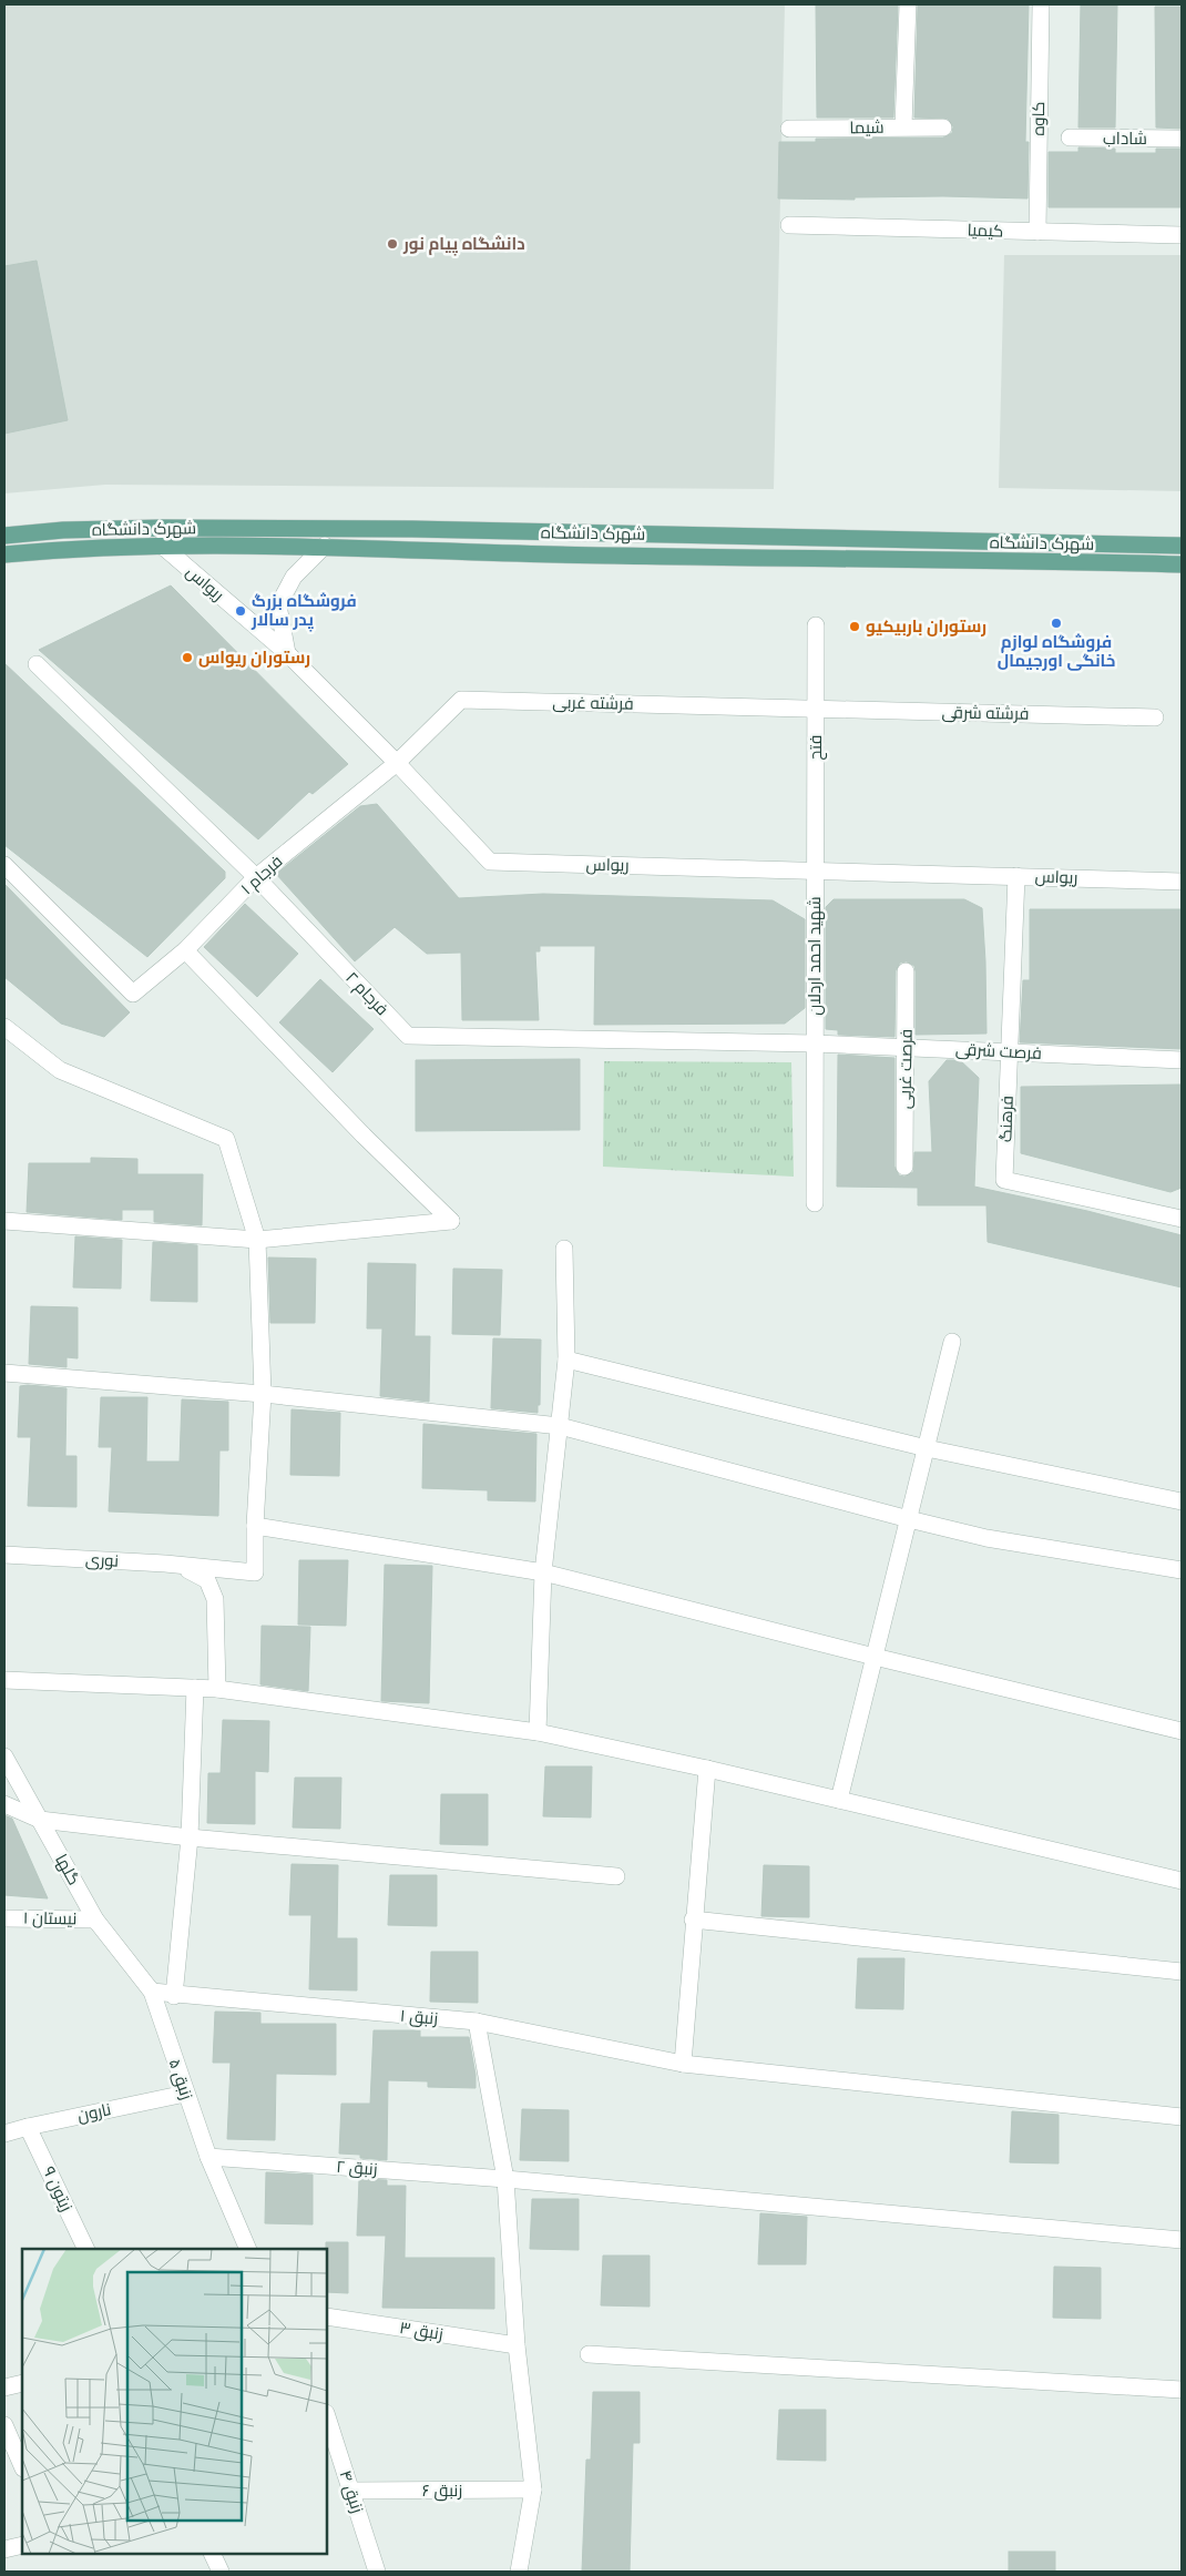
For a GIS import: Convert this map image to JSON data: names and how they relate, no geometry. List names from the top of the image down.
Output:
{
  "streets": {
    "main road": ["شهرک دانشگاه"],
    "street": [
      "کاوه",
      "شیما",
      "شاداب",
      "کیمیا",
      "ریواس",
      "فرشته غربی",
      "فرشته شرقی",
      "فتح",
      "فرجام ۱",
      "شهید احمد اردلان",
      "فرجام ۲",
      "فرصت شرقی",
      "فرصت غربی",
      "فرهنگ",
      "نوری",
      "گلها",
      "نیستان ۱",
      "زنبق ۱",
      "زنبق ۵",
      "نارون",
      "زنبق ۲",
      "زیتون ۹",
      "زنبق ۳",
      "زنبق ۶",
      "زنبق ۴"
    ]
  },
  "crossings": [
    ["کاوه", "کیمیا"],
    ["ریواس", "فرشته غربی"],
    ["ریواس", "فتح"],
    ["ریواس", "فرجام ۱"],
    ["ریواس", "شهید احمد اردلان"],
    ["ریواس", "فرهنگ"],
    ["فرشته غربی", "فرشته شرقی"],
    ["فرشته غربی", "فتح"],
    ["فرشته غربی", "فرجام ۱"],
    ["فرشته شرقی", "فتح"],
    ["فتح", "شهید احمد اردلان"],
    ["فرجام ۱", "فرجام ۲"],
    ["شهید احمد اردلان", "فرجام ۲"],
    ["شهید احمد اردلان", "فرصت شرقی"],
    ["فرجام ۲", "فرصت شرقی"],
    ["فرصت شرقی", "فرصت غربی"],
    ["فرصت شرقی", "فرهنگ"],
    ["گلها", "نیستان ۱"],
    ["گلها", "زنبق ۵"],
    ["نیستان ۱", "زنبق ۵"],
    ["زنبق ۱", "زنبق ۵"],
    ["زنبق ۵", "نارون"],
    ["زنبق ۵", "زنبق ۲"],
    ["نارون", "زیتون ۹"],
    ["زنبق ۶", "زنبق ۴"]
  ],
  "places": [
    "دانشگاه پیام نور",
    "فروشگاه بزرگ پدر سالار",
    "فروشگاه لوازم خانگی اورجیمال",
    "رستوران باربیکیو",
    "رستوران ریواس"
  ]
}
